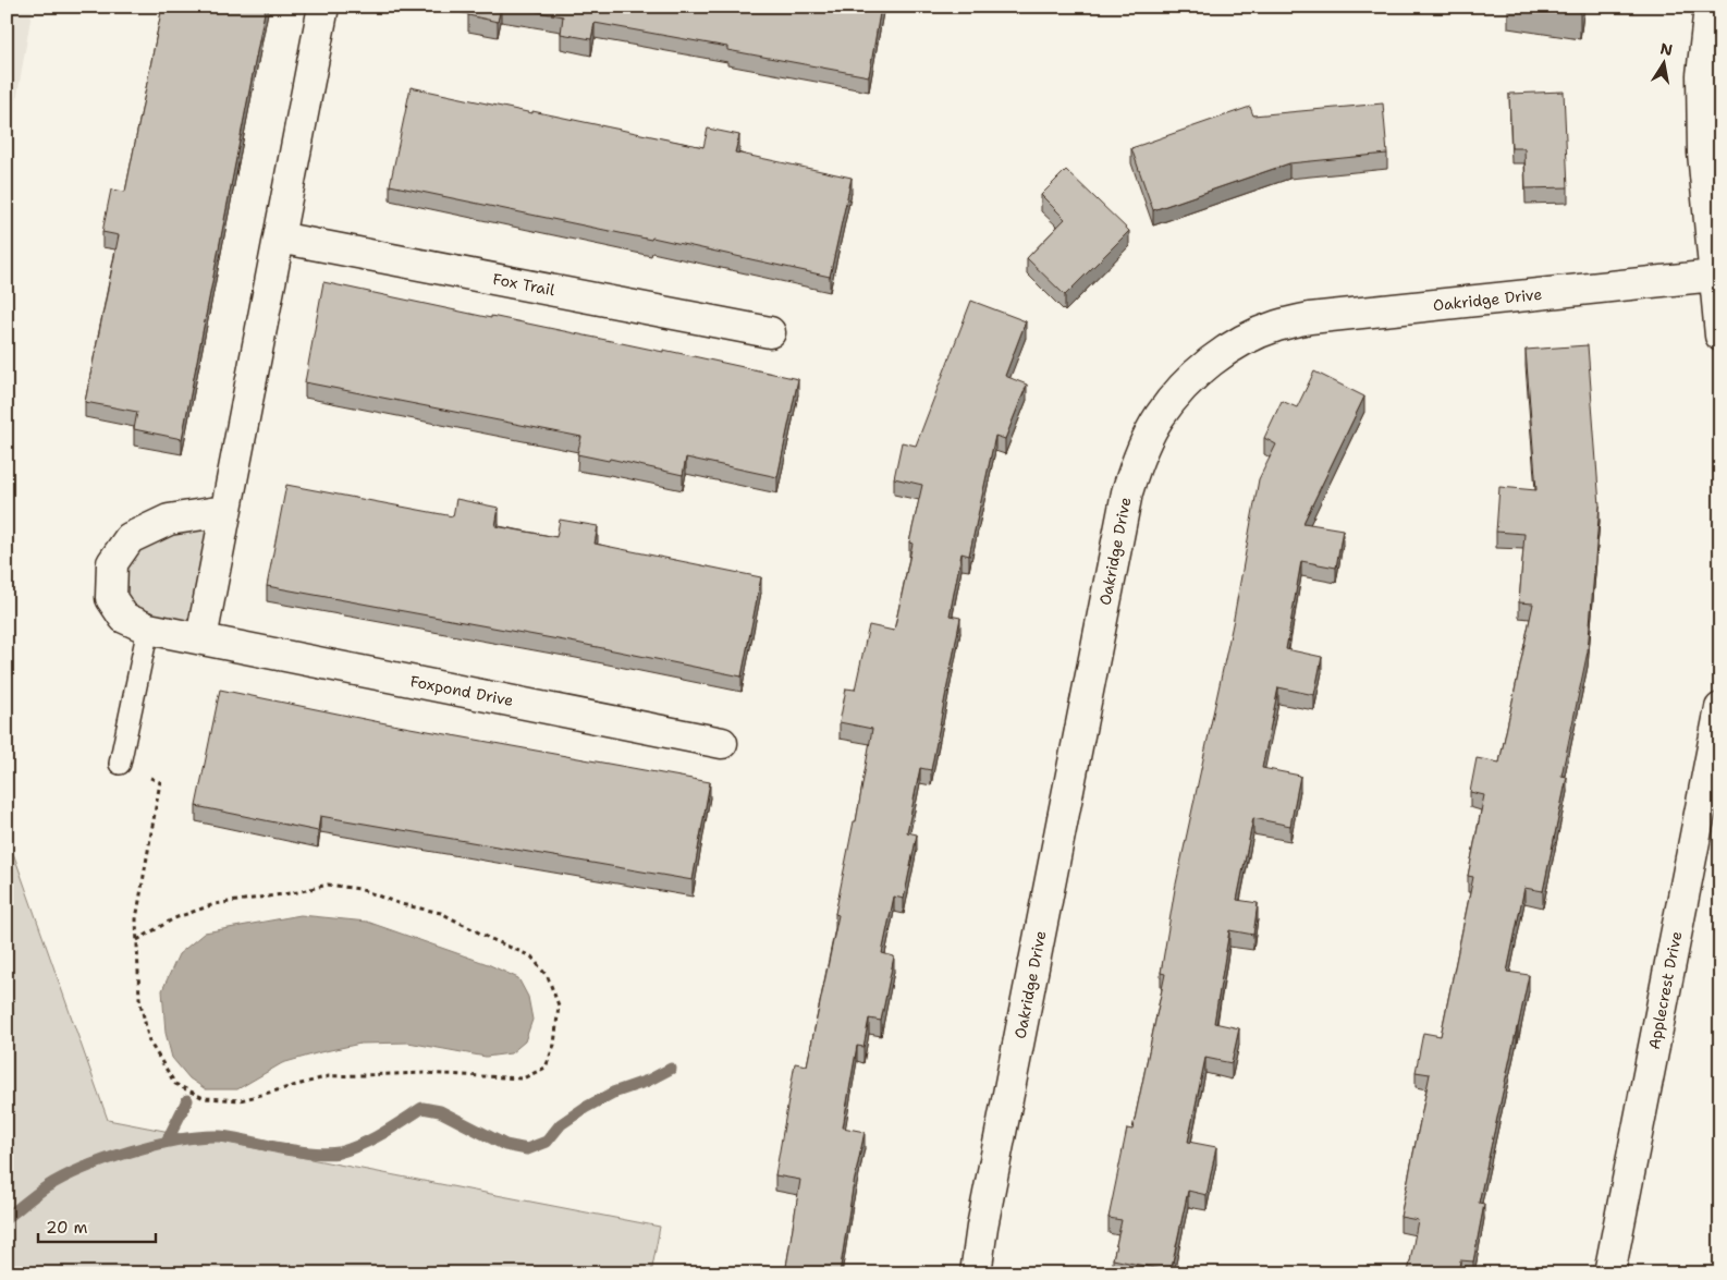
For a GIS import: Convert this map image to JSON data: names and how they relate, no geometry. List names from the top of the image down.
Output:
{
  "streets": {
    "street": [
      "Fox Trail",
      "Oakridge Drive",
      "Foxpond Drive",
      "Applecrest Drive"
    ]
  },
  "scale_bar": "20 m",
  "north": "top"
}
